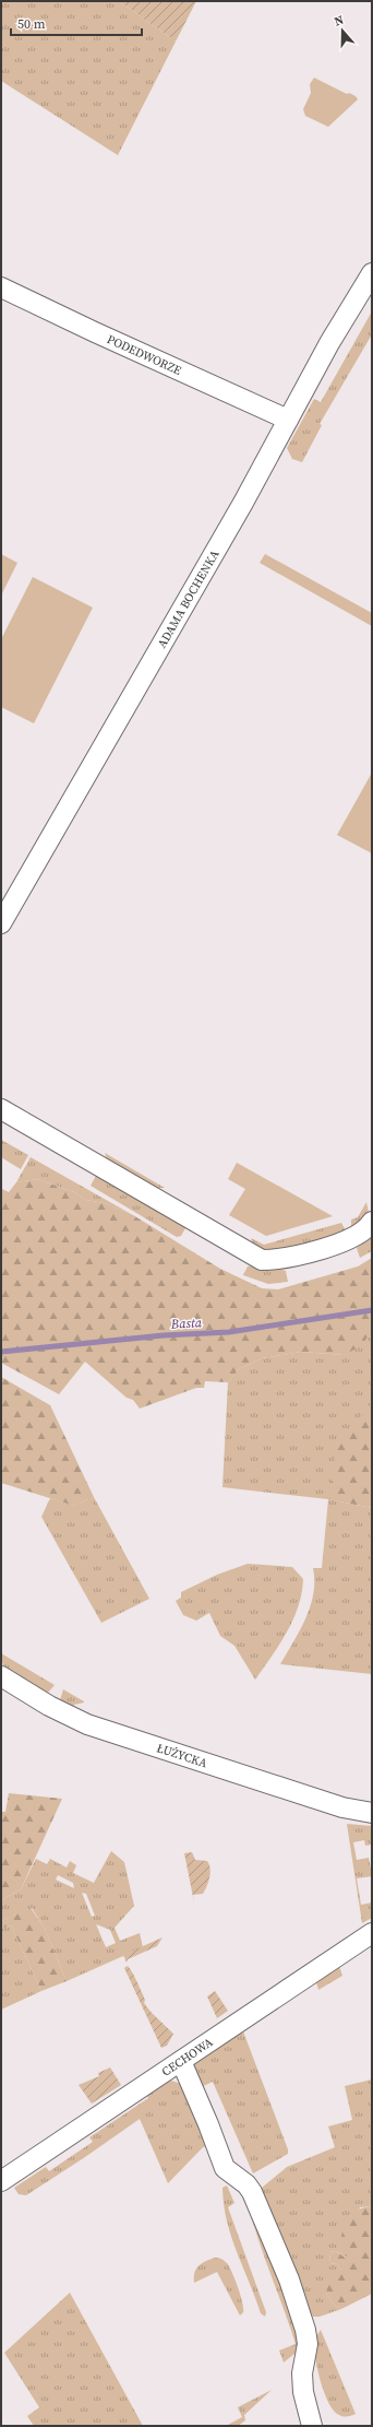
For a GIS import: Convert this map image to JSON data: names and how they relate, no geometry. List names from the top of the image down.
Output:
{
  "streets": {
    "street": [
      "PODEDWORZE",
      "ADAMA BOCHENKA",
      "ŁUŻYCKA",
      "CECHOWA"
    ]
  },
  "crossings": [
    ["PODEDWORZE", "ADAMA BOCHENKA"]
  ],
  "water": ["Basta"],
  "scale_bar": "50 m",
  "north": "top"
}
